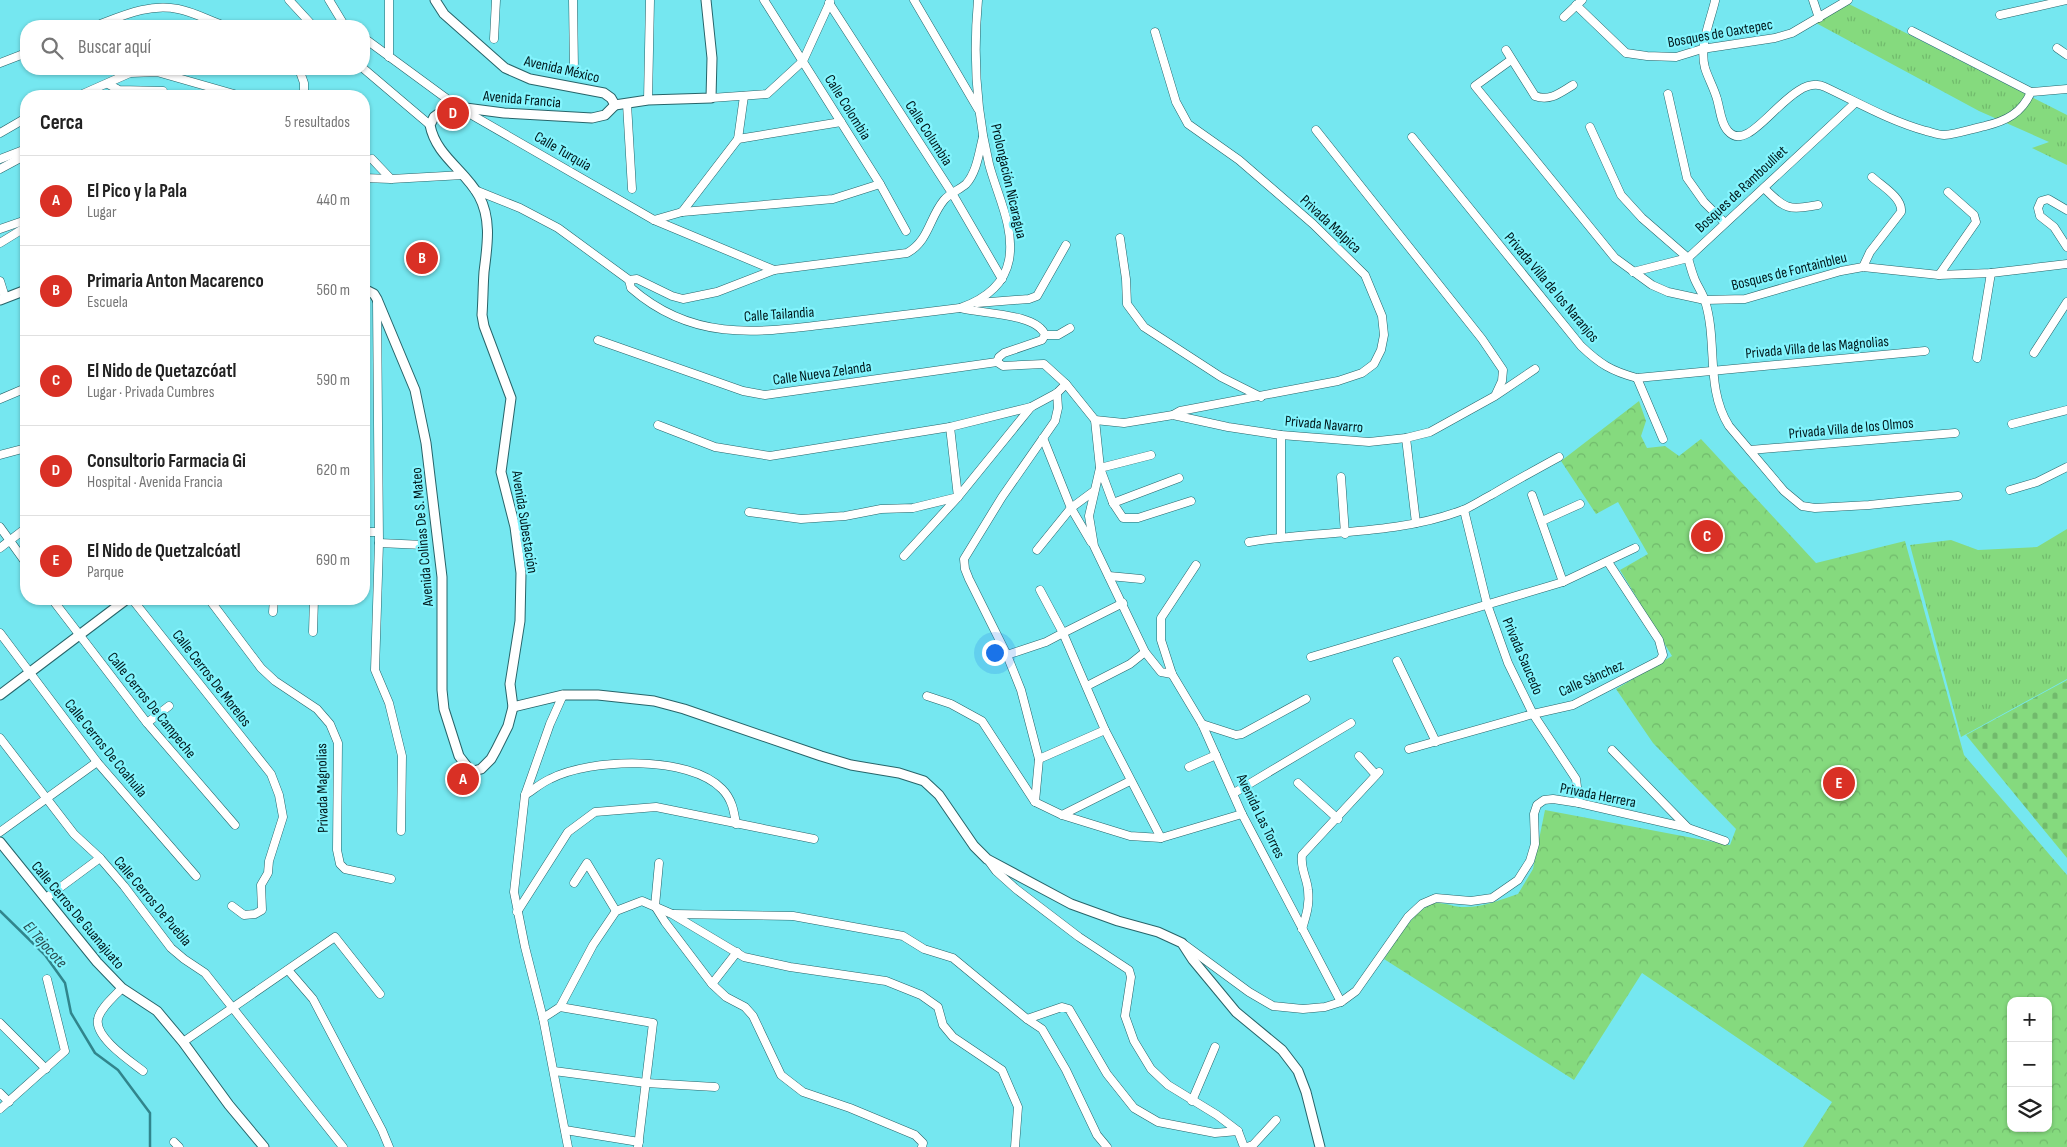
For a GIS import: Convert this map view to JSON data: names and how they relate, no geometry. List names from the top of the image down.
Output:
{
  "streets": {
    "street": [
      "Bosques de Oaxtepec",
      "Avenida México",
      "Avenida Francia",
      "Calle Colombia",
      "Calle Columbia",
      "Calle Turquia",
      "Prolongación Nicaragua",
      "Bosques de Ramboulliet",
      "Privada Malpica",
      "Bosques de Fontainbleu",
      "Privada Villa de los Naranjos",
      "Calle Tailandia",
      "Privada Villa de las Magnolias",
      "Calle Nueva Zelanda",
      "Privada Navarro",
      "Privada Villa de los Olmos",
      "Avenida Subestación",
      "Avenida Colinas De S. Mateo",
      "Privada Saucedo",
      "Calle Cerros De Morelos",
      "Calle Sánchez",
      "Calle Cerros De Campeche",
      "Calle Cerros De Coahuila",
      "Privada Magnolias",
      "Privada Herrera",
      "Avenida Las Torres",
      "Calle Cerros De Puebla",
      "Calle Cerros De Guanajuato"
    ]
  },
  "crossings": [
    ["Avenida México", "Avenida Francia"],
    ["Avenida Francia", "Calle Turquia"],
    ["Avenida Francia", "Avenida Subestación"],
    ["Calle Columbia", "Prolongación Nicaragua"],
    ["Prolongación Nicaragua", "Calle Tailandia"],
    ["Bosques de Ramboulliet", "Bosques de Fontainbleu"],
    ["Privada Malpica", "Privada Navarro"],
    ["Privada Villa de los Naranjos", "Privada Villa de las Magnolias"],
    ["Calle Tailandia", "Avenida Subestación"],
    ["Avenida Subestación", "Avenida Colinas De S. Mateo"],
    ["Privada Saucedo", "Calle Sánchez"],
    ["Privada Saucedo", "Privada Herrera"],
    ["Privada Herrera", "Avenida Las Torres"]
  ],
  "water": ["El Tejocote"],
  "page": {
    "search": "Buscar aquí",
    "heading": ["Cerca", "5 resultados"],
    "pins": [
      "D",
      "B",
      "C",
      "A",
      "E"
    ],
    "list": [
      {
        "mark": "A",
        "name": "El Pico y la Pala",
        "note": "Lugar",
        "value": "440 m"
      },
      {
        "mark": "B",
        "name": "Primaria Anton Macarenco",
        "note": "Escuela",
        "value": "560 m"
      },
      {
        "mark": "C",
        "name": "El Nido de Quetazcóatl",
        "note": "Lugar · Privada Cumbres",
        "value": "590 m"
      },
      {
        "mark": "D",
        "name": "Consultorio Farmacia Gi",
        "note": "Hospital · Avenida Francia",
        "value": "620 m"
      },
      {
        "mark": "E",
        "name": "El Nido de Quetzalcóatl",
        "note": "Parque",
        "value": "690 m"
      }
    ],
    "map_buttons": ["+", "−"]
  }
}
